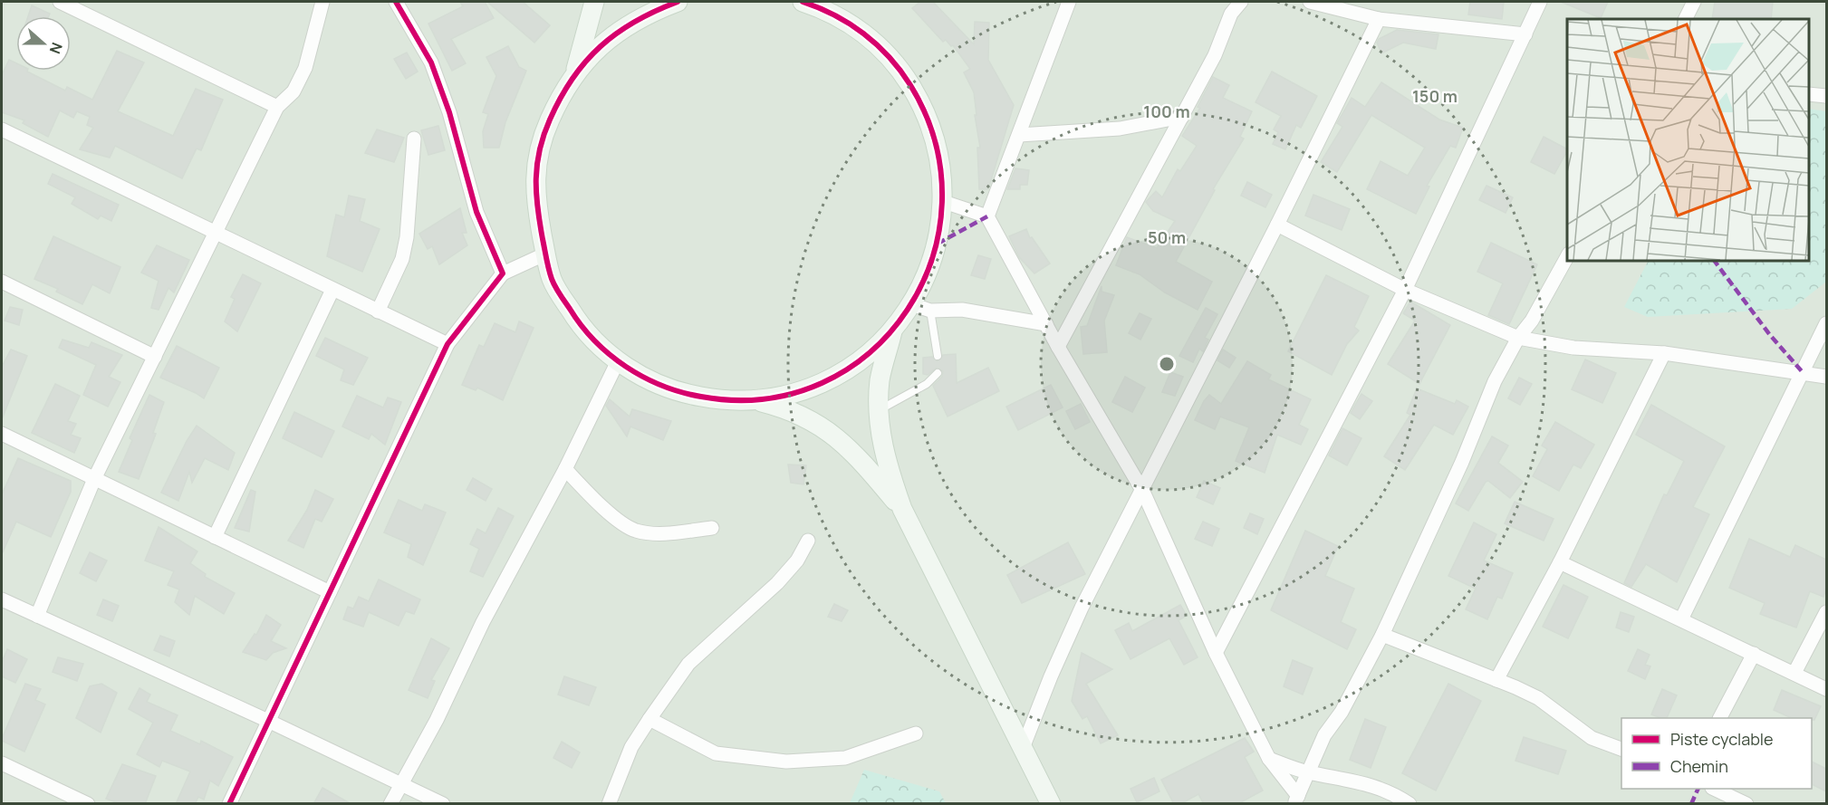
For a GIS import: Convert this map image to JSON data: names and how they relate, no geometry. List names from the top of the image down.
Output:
{
  "legend": ["Piste cyclable", "Chemin"],
  "north": "right",
  "rings": ["150 m", "100 m", "50 m"]
}
